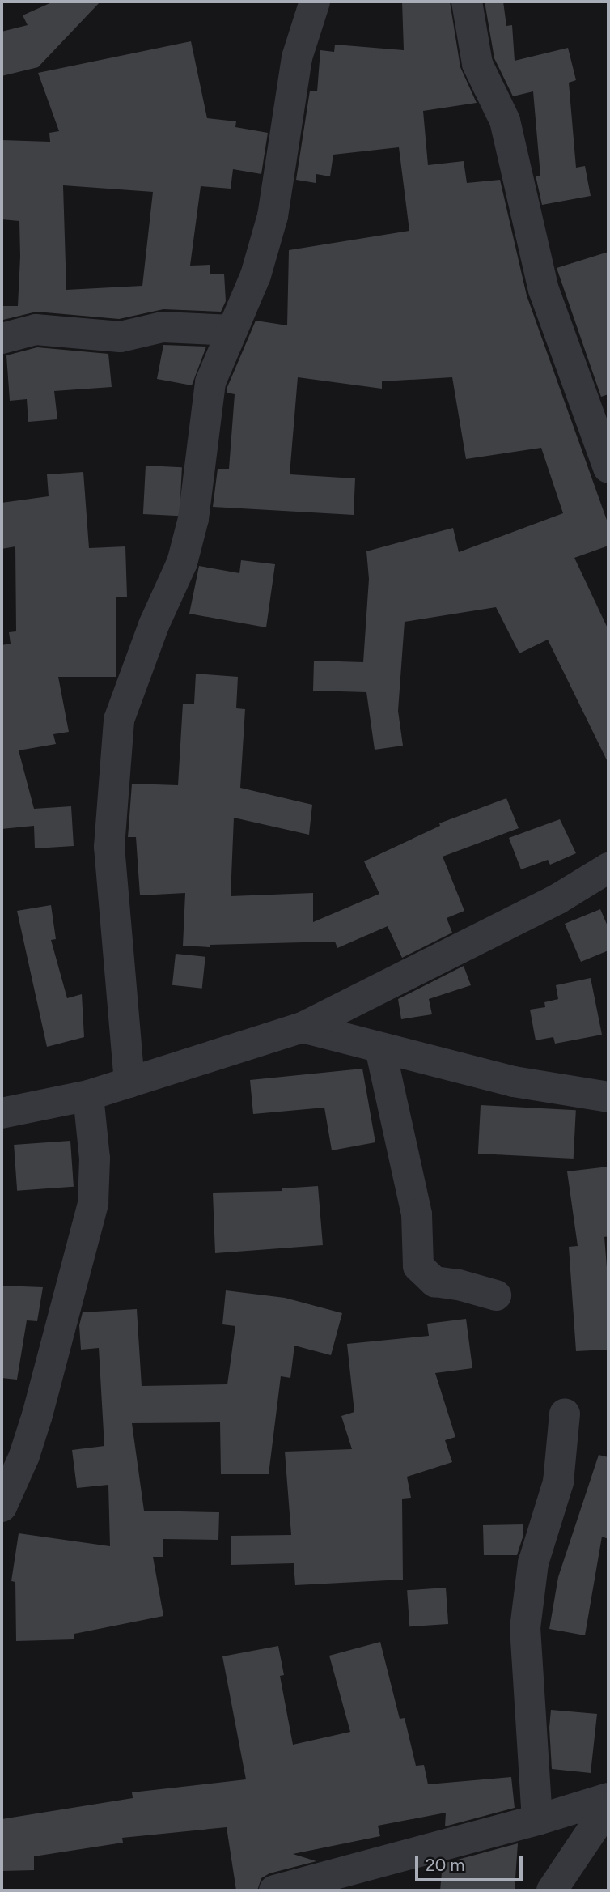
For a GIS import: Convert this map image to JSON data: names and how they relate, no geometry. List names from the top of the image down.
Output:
{
  "scale_bar": "20 m"
}
